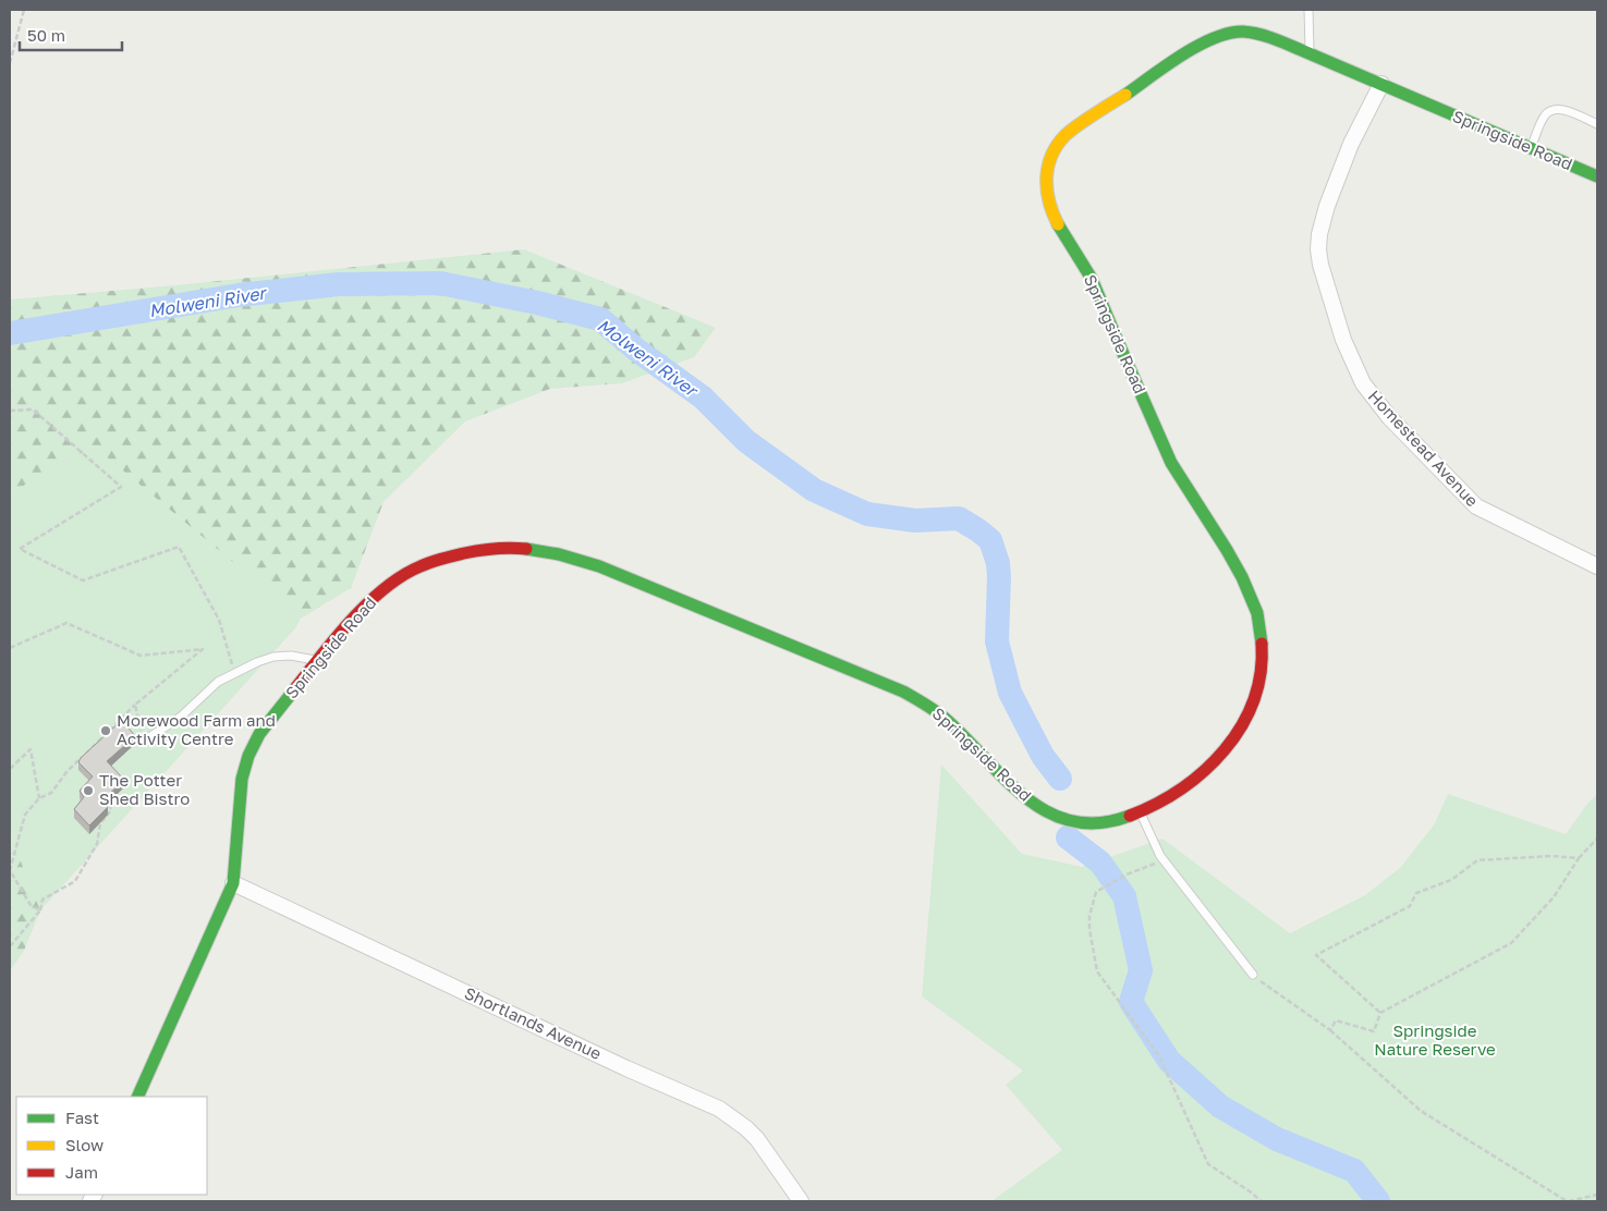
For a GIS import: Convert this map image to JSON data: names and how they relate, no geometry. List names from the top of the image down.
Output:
{
  "streets": {
    "street": ["Springside Road", "Homestead Avenue", "Shortlands Avenue"]
  },
  "crossings": [
    ["Springside Road", "Homestead Avenue"],
    ["Springside Road", "Shortlands Avenue"]
  ],
  "water": ["Molweni River"],
  "parks": ["Springside Nature Reserve"],
  "places": ["Morewood Farm and Activity Centre", "The Potter Shed Bistro"],
  "legend": ["Fast", "Slow", "Jam"],
  "scale_bar": "50 m"
}
